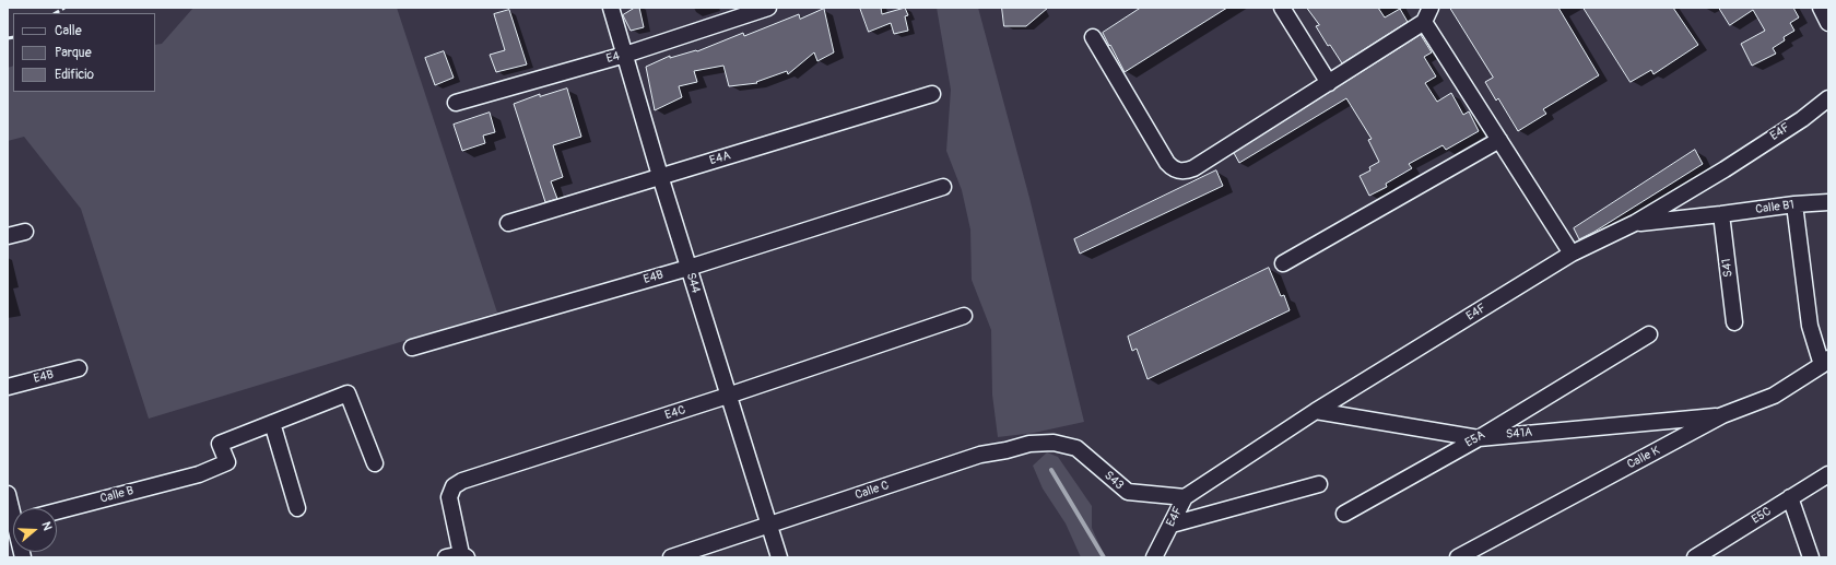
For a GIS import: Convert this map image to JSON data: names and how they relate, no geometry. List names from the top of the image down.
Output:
{
  "streets": {
    "street": [
      "E4",
      "E4F",
      "E4A",
      "Calle B1",
      "S41",
      "E4B",
      "S44",
      "E4C",
      "S41A",
      "E5A",
      "Calle K",
      "S43",
      "Calle C",
      "Calle B",
      "E5C"
    ]
  },
  "crossings": [
    ["E4", "S44"],
    ["E4F", "Calle B1"],
    ["E4F", "S41A"],
    ["E4F", "S43"],
    ["E4A", "S44"],
    ["Calle B1", "S41"],
    ["E4B", "S44"],
    ["S44", "E4C"],
    ["S44", "Calle C"],
    ["S41A", "E5A"],
    ["S41A", "Calle K"],
    ["S43", "Calle C"]
  ],
  "legend": ["Calle", "Parque", "Edificio"],
  "north": "right"
}
